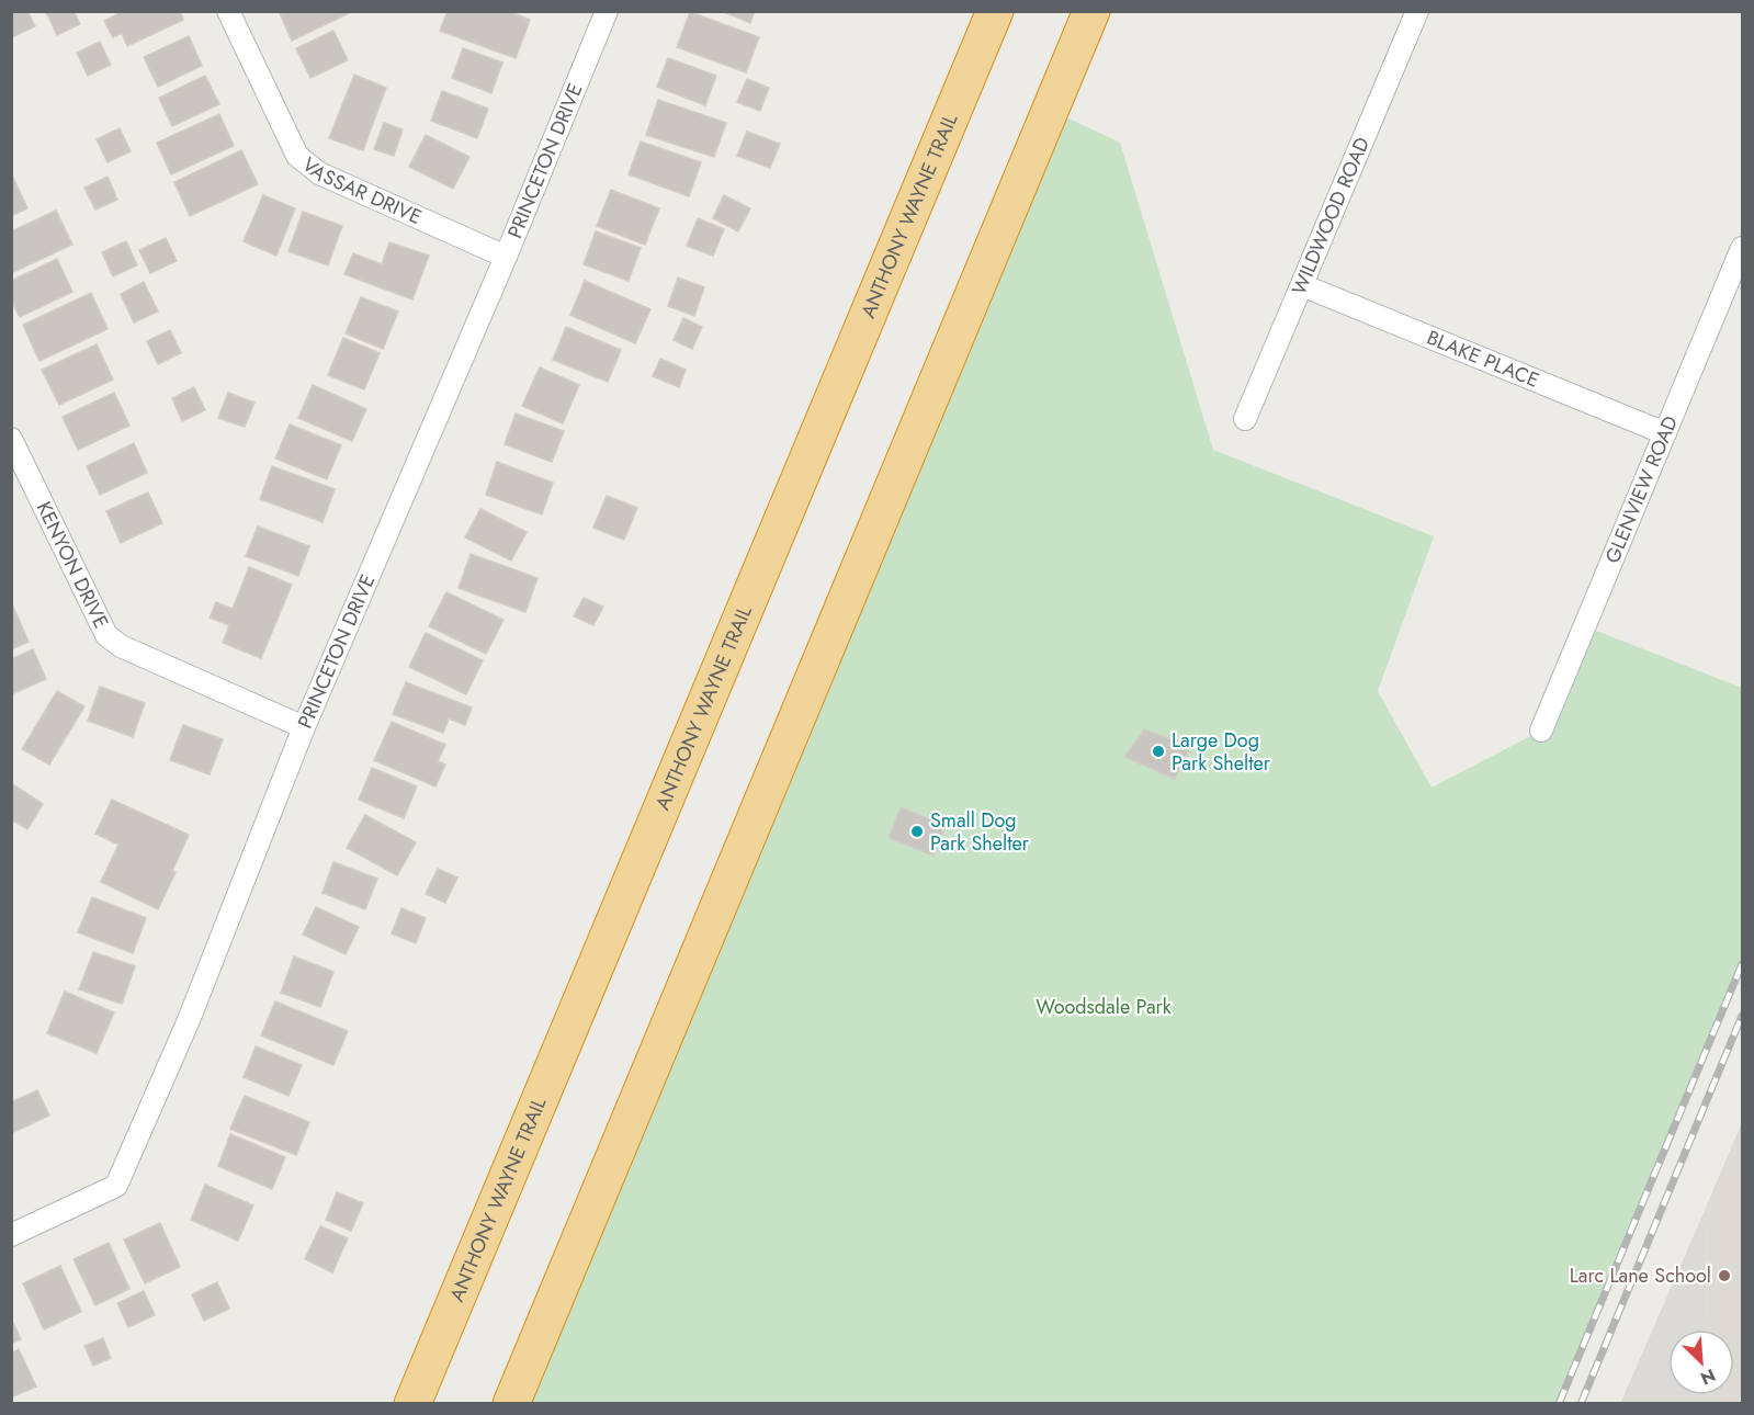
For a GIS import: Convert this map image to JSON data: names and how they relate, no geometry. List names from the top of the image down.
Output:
{
  "streets": {
    "highway": ["ANTHONY WAYNE TRAIL"],
    "street": [
      "PRINCETON DRIVE",
      "VASSAR DRIVE",
      "WILDWOOD ROAD",
      "BLAKE PLACE",
      "GLENVIEW ROAD",
      "KENYON DRIVE"
    ]
  },
  "crossings": [
    ["PRINCETON DRIVE", "VASSAR DRIVE"],
    ["PRINCETON DRIVE", "KENYON DRIVE"],
    ["WILDWOOD ROAD", "BLAKE PLACE"],
    ["BLAKE PLACE", "GLENVIEW ROAD"]
  ],
  "parks": ["Woodsdale Park"],
  "places": ["Large Dog Park Shelter", "Small Dog Park Shelter", "Larc Lane School"],
  "north": "bottom right"
}
